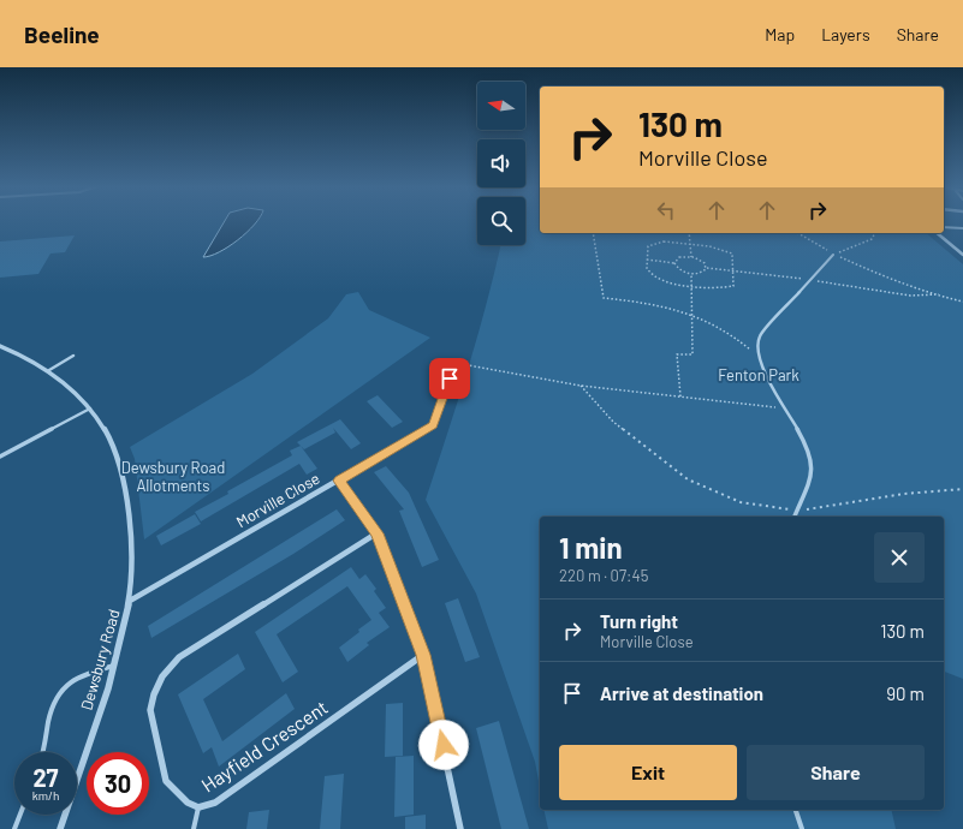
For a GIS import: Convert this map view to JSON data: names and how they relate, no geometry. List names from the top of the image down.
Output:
{
  "streets": {
    "street": ["Morville Close", "Dewsbury Road", "Hayfield Crescent"]
  },
  "crossings": [
    ["Morville Close", "Dewsbury Road"]
  ],
  "parks": ["Fenton Park", "Dewsbury Road Allotments"],
  "north": "left",
  "page": {
    "header": "Beeline",
    "nav": ["Map", "Layers", "Share"],
    "turn": ["130 m", "Morville Close"],
    "heading": ["1 min", "220 m · 07:45"],
    "list": [
      {
        "name": "Turn right",
        "note": "Morville Close",
        "value": "130 m"
      },
      {
        "name": "Arrive at destination",
        "value": "90 m"
      }
    ],
    "buttons": ["Exit", "Share"],
    "speed": "27 km/h",
    "limit": "30"
  }
}
